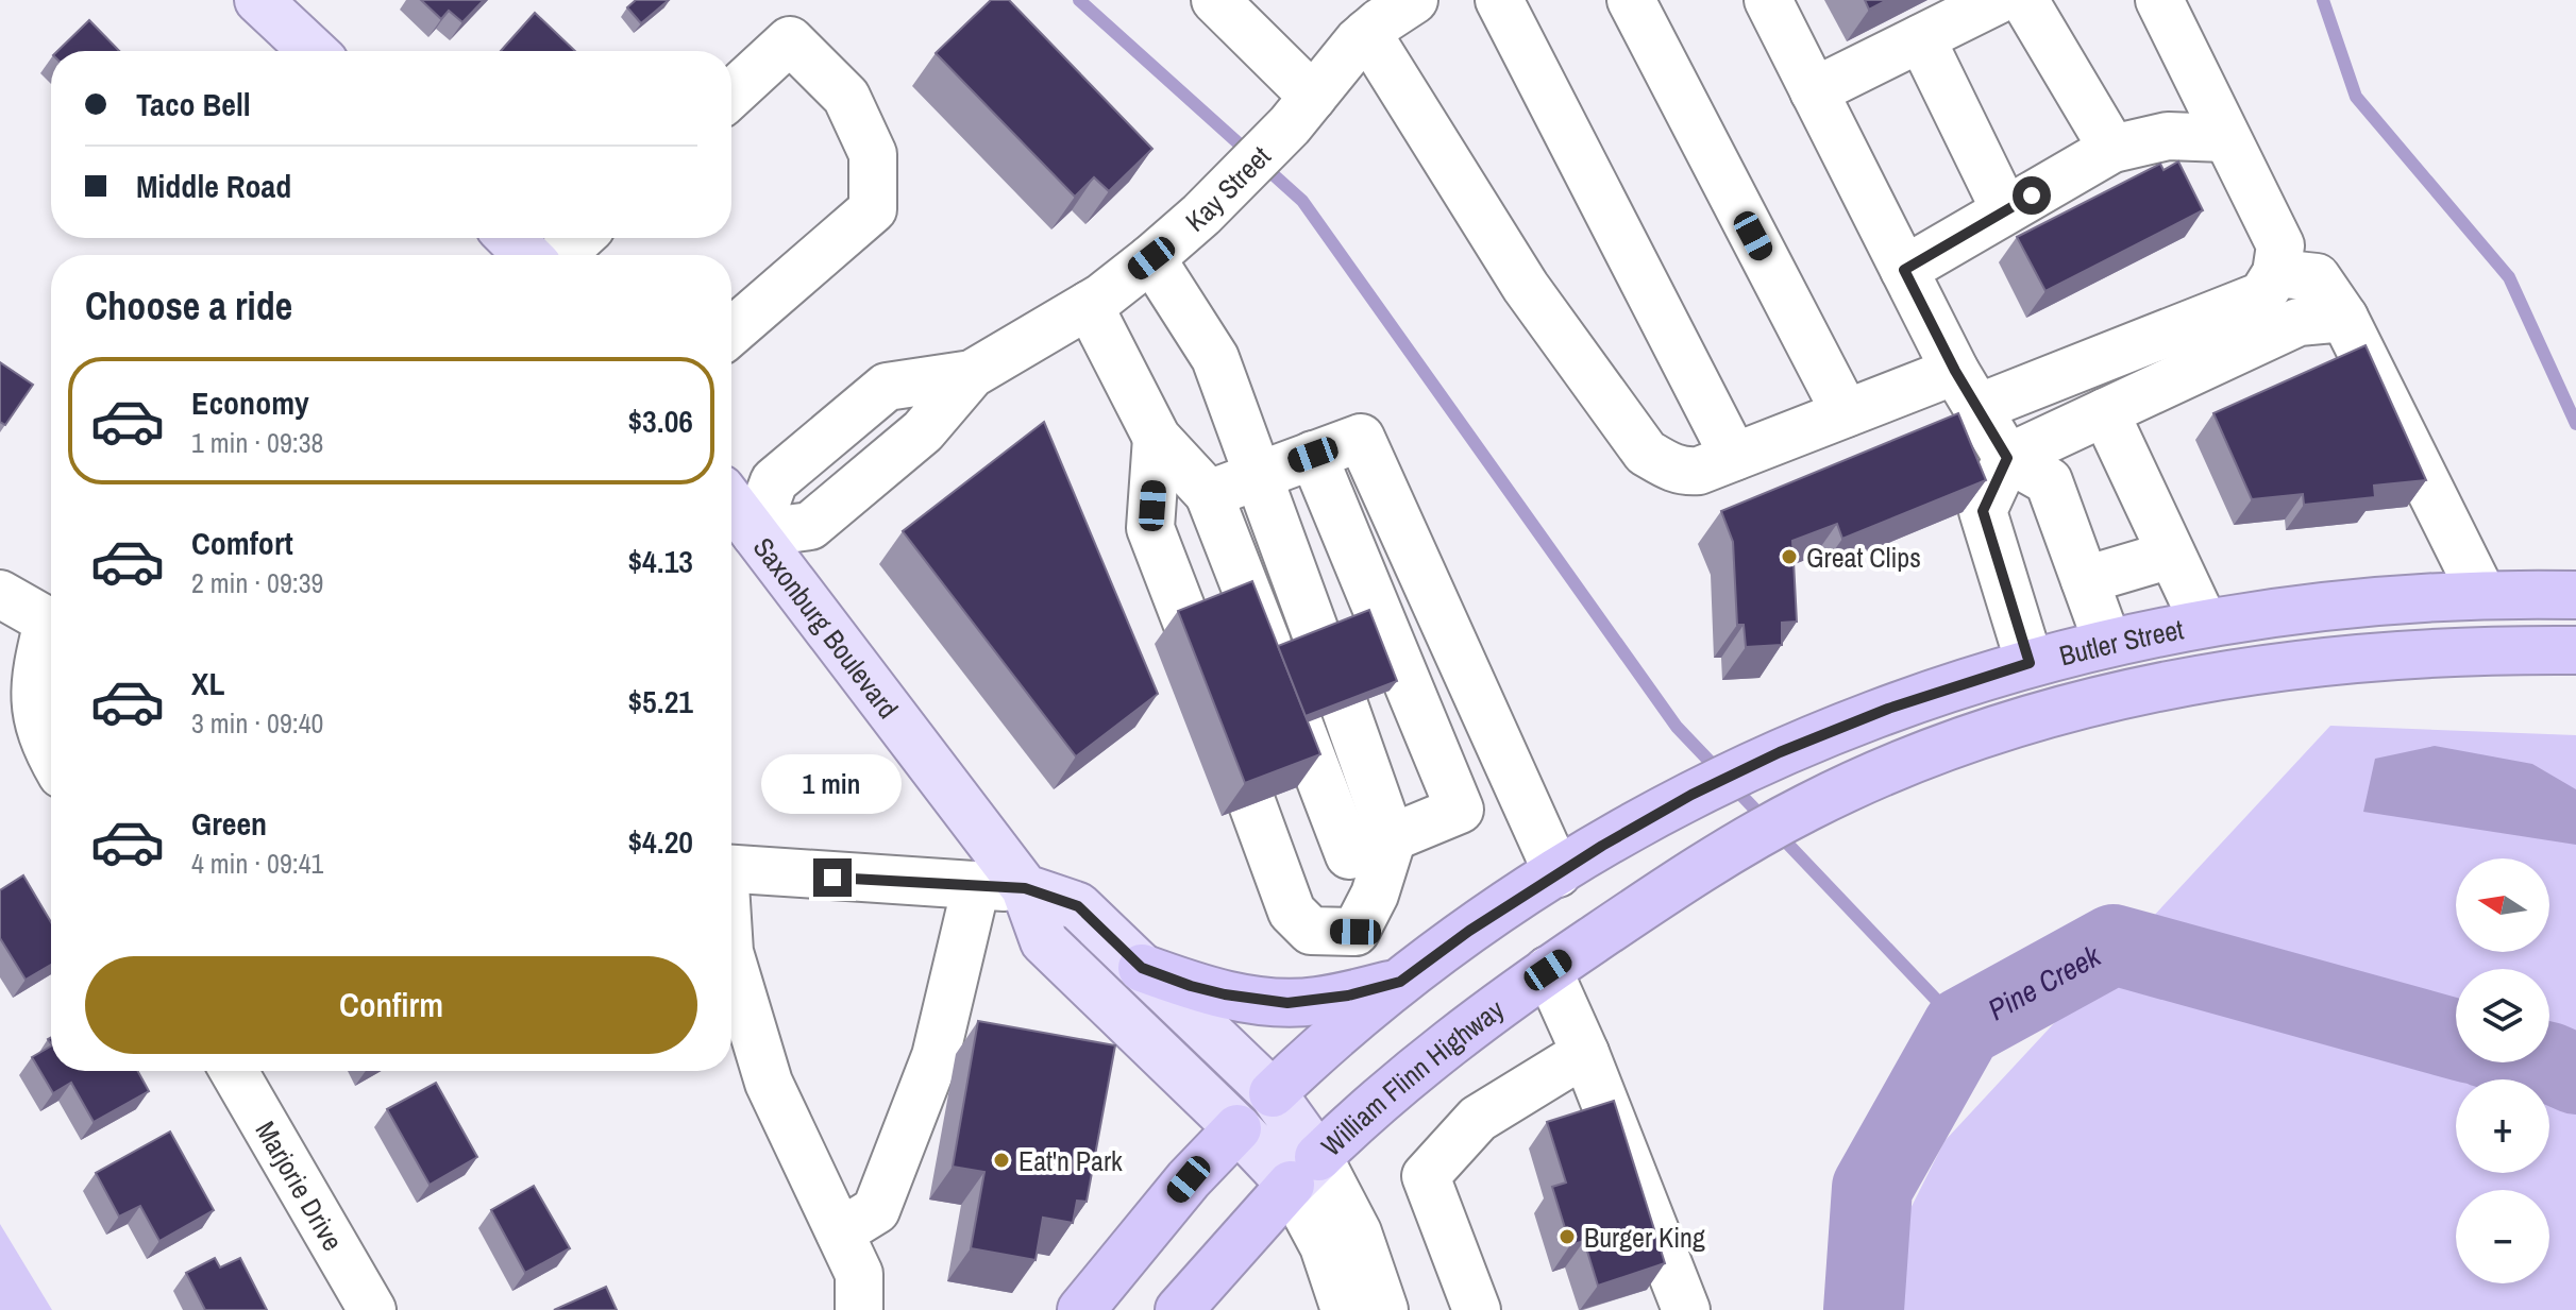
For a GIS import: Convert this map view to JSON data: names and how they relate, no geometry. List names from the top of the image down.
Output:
{
  "streets": {
    "highway": ["Butler Street", "William Flinn Highway"],
    "main road": ["Saxonburg Boulevard"],
    "street": ["Kay Street", "Marjorie Drive"]
  },
  "crossings": [
    ["Kay Street", "Saxonburg Boulevard"],
    ["Saxonburg Boulevard", "William Flinn Highway"],
    ["Butler Street", "William Flinn Highway"]
  ],
  "water": ["Pine Creek"],
  "places": ["Great Clips", "Eat'n Park", "Burger King"],
  "north": "left",
  "page": {
    "banner": ["Taco Bell", "Middle Road"],
    "heading": "Choose a ride",
    "list": [
      {
        "name": "Economy",
        "note": "1 min · 09:38",
        "value": "$3.06"
      },
      {
        "name": "Comfort",
        "note": "2 min · 09:39",
        "value": "$4.13"
      },
      {
        "name": "XL",
        "note": "3 min · 09:40",
        "value": "$5.21"
      },
      {
        "name": "Green",
        "note": "4 min · 09:41",
        "value": "$4.20"
      }
    ],
    "bubble": "1 min",
    "map_buttons": ["+", "−"],
    "buttons": "Confirm"
  }
}
